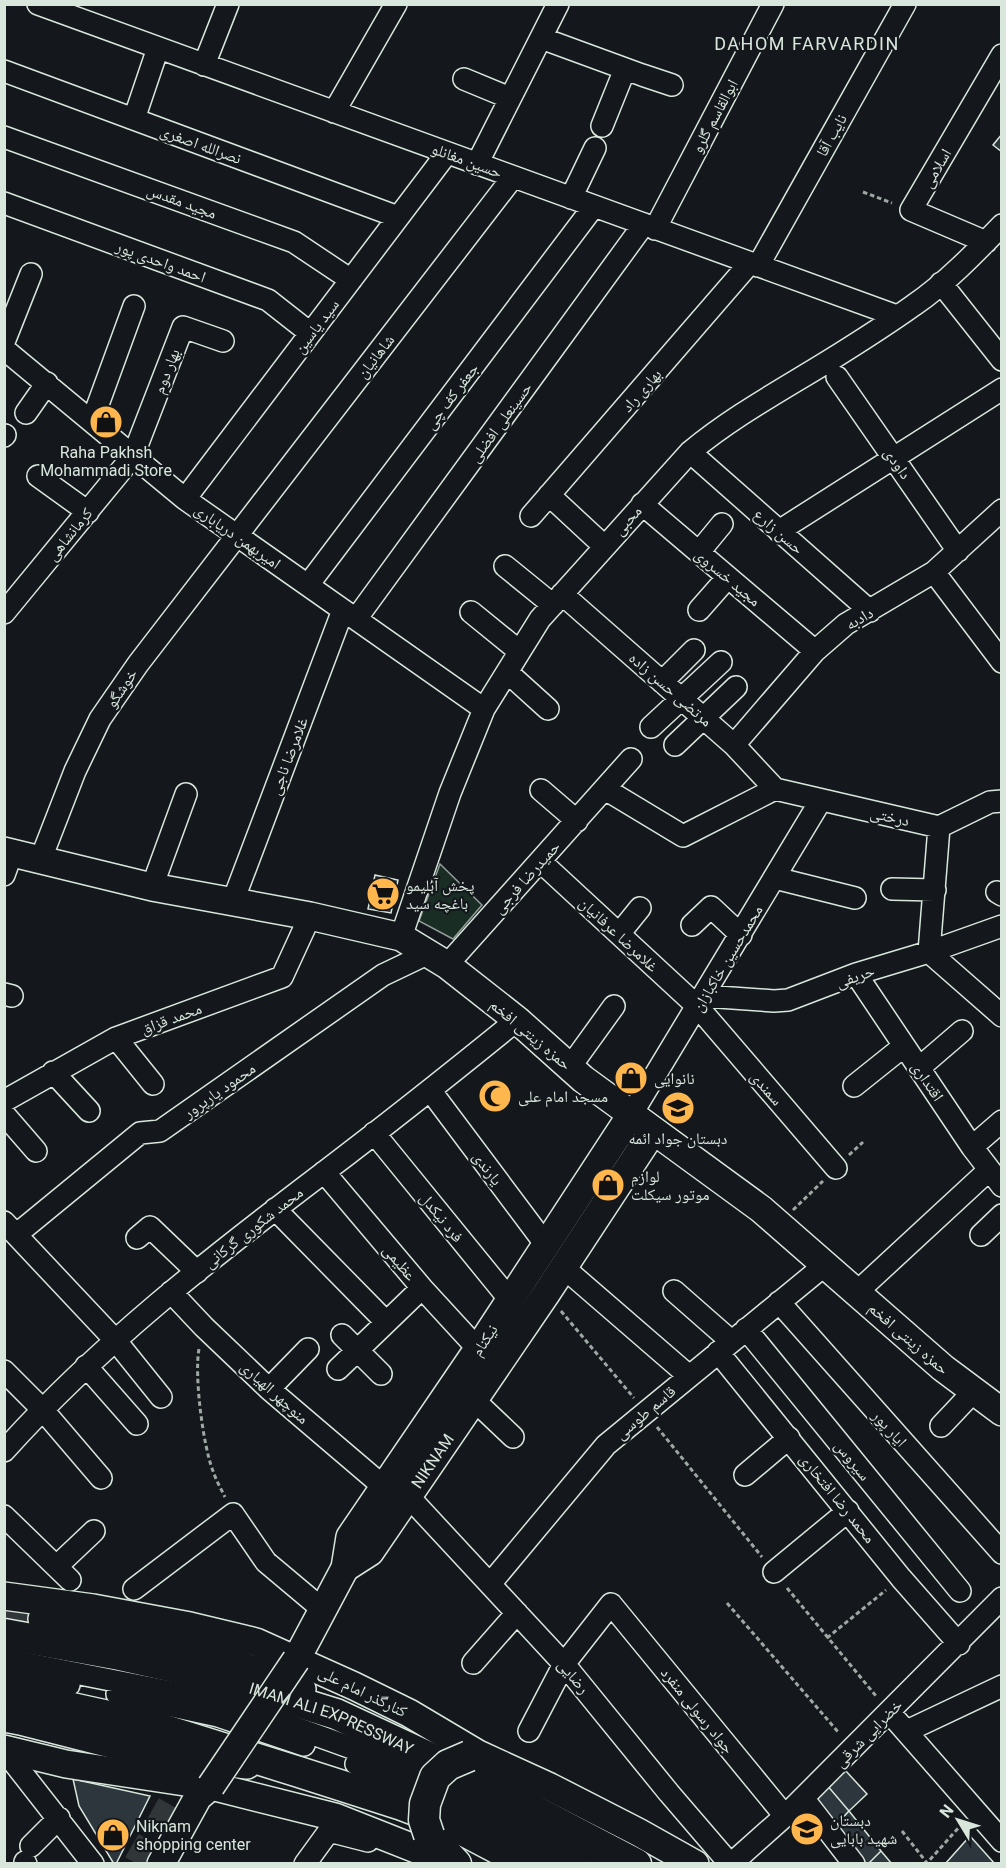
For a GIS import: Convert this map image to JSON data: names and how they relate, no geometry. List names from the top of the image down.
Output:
{
  "streets": {
    "highway": ["IMAM ALI EXPRESSWAY"],
    "main road": [
      "حمزه زینتی افخم",
      "نیکنام",
      "NIKNAM",
      "کنارگذر امام علی"
    ],
    "street": [
      "ابوالقاسم گلرو",
      "نایب آقا",
      "نصرالله اصغری",
      "حسین مغانلو",
      "اسلامی",
      "مجید مقدس",
      "احمد واحدی پور",
      "سید یاسین",
      "شاهانیان",
      "بهار دوم",
      "بهاری راد",
      "جعفر کف چی",
      "حسینعلی افضلی",
      "داودی",
      "محبی",
      "حسن زارع",
      "کرمانشاهی",
      "امیربهمن دریاباری",
      "مجید خسروی",
      "دادبه",
      "خوشگو",
      "مرتضی حسن زاده",
      "غلامرضا ناجی",
      "درختی",
      "حمیدرضا فرجی",
      "غلامرضا عرفانیان",
      "محمدحسین خاکبازان",
      "حریفی",
      "محمد قزاق",
      "اقتداری",
      "سمندی",
      "محمود یارپرور",
      "یارندی",
      "فرد نیکدل",
      "محمد شکوری گرکانی",
      "عظیمی",
      "منوچهر الهیاری",
      "قاسم طوسی",
      "ایار پور",
      "سیروس",
      "محمد رضا افتخاری",
      "رضایی",
      "جواد رسولی منفرد",
      "خضرایی شرقی"
    ]
  },
  "crossings": [
    ["ابوالقاسم گلرو", "حسین مغانلو"],
    ["ابوالقاسم گلرو", "حسینعلی افضلی"],
    ["نایب آقا", "حسین مغانلو"],
    ["نایب آقا", "بهاری راد"],
    ["نصرالله اصغری", "سید یاسین"],
    ["حسین مغانلو", "سید یاسین"],
    ["حسین مغانلو", "شاهانیان"],
    ["حسین مغانلو", "بهاری راد"],
    ["حسین مغانلو", "جعفر کف چی"],
    ["حسین مغانلو", "حسینعلی افضلی"],
    ["حسین مغانلو", "محبی"],
    ["مجید مقدس", "سید یاسین"],
    ["احمد واحدی پور", "سید یاسین"],
    ["سید یاسین", "امیربهمن دریاباری"],
    ["شاهانیان", "امیربهمن دریاباری"],
    ["شاهانیان", "خوشگو"],
    ["بهار دوم", "کرمانشاهی"],
    ["بهار دوم", "امیربهمن دریاباری"],
    ["جعفر کف چی", "امیربهمن دریاباری"],
    ["حسینعلی افضلی", "امیربهمن دریاباری"],
    ["حسینعلی افضلی", "غلامرضا ناجی"],
    ["داودی", "دادبه"],
    ["محبی", "حسن زارع"],
    ["محبی", "امیربهمن دریاباری"],
    ["محبی", "مجید خسروی"],
    ["محبی", "مرتضی حسن زاده"],
    ["محبی", "حمزه زینتی افخم"],
    ["حسن زارع", "دادبه"],
    ["کرمانشاهی", "امیربهمن دریاباری"],
    ["امیربهمن دریاباری", "خوشگو"],
    ["امیربهمن دریاباری", "غلامرضا ناجی"],
    ["مجید خسروی", "دادبه"],
    ["دادبه", "مرتضی حسن زاده"],
    ["خوشگو", "حمزه زینتی افخم"],
    ["مرتضی حسن زاده", "درختی"],
    ["غلامرضا ناجی", "حمزه زینتی افخم"],
    ["درختی", "محمدحسین خاکبازان"],
    ["حمیدرضا فرجی", "غلامرضا عرفانیان"],
    ["حمیدرضا فرجی", "حمزه زینتی افخم"],
    ["حمیدرضا فرجی", "محمود یارپرور"],
    ["غلامرضا عرفانیان", "محمدحسین خاکبازان"],
    ["غلامرضا عرفانیان", "حریفی"],
    ["غلامرضا عرفانیان", "سمندی"],
    ["محمدحسین خاکبازان", "حریفی"],
    ["محمدحسین خاکبازان", "حمزه زینتی افخم"],
    ["محمدحسین خاکبازان", "سمندی"],
    ["محمدحسین خاکبازان", "نیکنام"],
    ["محمدحسین خاکبازان", "NIKNAM"],
    ["حریفی", "اقتداری"],
    ["حریفی", "سمندی"],
    ["محمد قزاق", "حمزه زینتی افخم"],
    ["حمزه زینتی افخم", "محمود یارپرور"],
    ["حمزه زینتی افخم", "محمد شکوری گرکانی"],
    ["حمزه زینتی افخم", "نیکنام"],
    ["حمزه زینتی افخم", "قاسم طوسی"],
    ["حمزه زینتی افخم", "NIKNAM"],
    ["یارندی", "محمد شکوری گرکانی"],
    ["یارندی", "نیکنام"],
    ["فرد نیکدل", "محمد شکوری گرکانی"],
    ["فرد نیکدل", "نیکنام"],
    ["محمد شکوری گرکانی", "عظیمی"],
    ["محمد شکوری گرکانی", "منوچهر الهیاری"],
    ["عظیمی", "نیکنام"],
    ["نیکنام", "منوچهر الهیاری"],
    ["نیکنام", "NIKNAM"],
    ["قاسم طوسی", "ایار پور"],
    ["قاسم طوسی", "سیروس"],
    ["قاسم طوسی", "محمد رضا افتخاری"],
    ["قاسم طوسی", "رضایی"],
    ["سیروس", "محمد رضا افتخاری"],
    ["NIKNAM", "رضایی"],
    ["NIKNAM", "کنارگذر امام علی"],
    ["محمد رضا افتخاری", "خضرایی شرقی"],
    ["رضایی", "جواد رسولی منفرد"],
    ["رضایی", "خضرایی شرقی"],
    ["جواد رسولی منفرد", "خضرایی شرقی"]
  ],
  "districts": ["DAHOM FARVARDIN"],
  "places": {
    "shop": [
      "Raha Pakhsh Mohammadi Store",
      "نانوایی",
      "لوازم موتور سیکلت",
      "Niknam shopping center"
    ],
    "supermarket": ["پخش آبلیمو باغچه سید"],
    "mosque": ["مسجد امام علی"],
    "school or university": ["دبستان جواد ائمه", "دبستان شهید بابایی"]
  },
  "north": "top left"
}
